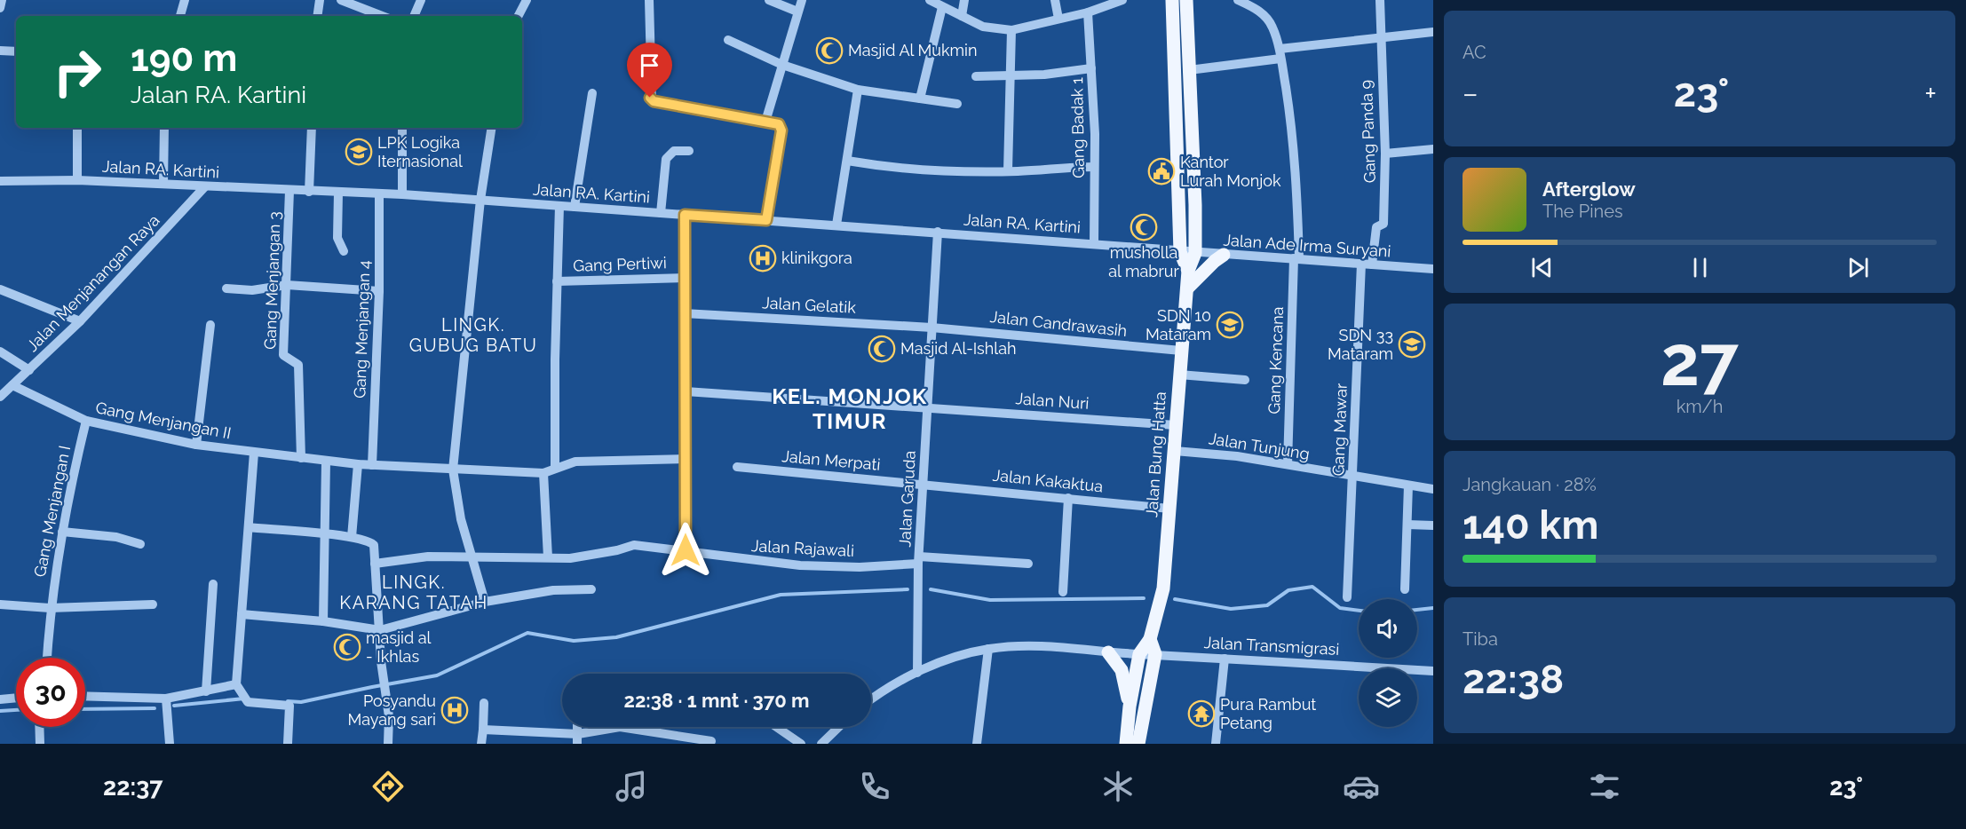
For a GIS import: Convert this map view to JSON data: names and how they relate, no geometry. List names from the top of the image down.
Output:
{
  "streets": {
    "main road": ["Jalan Bung Hatta"],
    "street": [
      "Gang Badak 1",
      "Gang Panda 9",
      "Jalan RA. Kartini",
      "Jalan Ade Irma Suryani",
      "Gang Pertiwi",
      "Gang Menjangan 3",
      "Jalan Menjanangan Raya",
      "Jalan Gelatik",
      "Jalan Candrawasih",
      "Gang Menjangan 4",
      "Gang Kencana",
      "Jalan Nuri",
      "Gang Menjangan II",
      "Gang Mawar",
      "Jalan Tunjung",
      "Jalan Merpati",
      "Jalan Kakaktua",
      "Jalan Garuda",
      "Gang Menjangan I",
      "Jalan Rajawali",
      "Jalan Transmigrasi"
    ]
  },
  "crossings": [
    ["Gang Badak 1", "Jalan RA. Kartini"],
    ["Gang Panda 9", "Jalan Ade Irma Suryani"],
    ["Jalan RA. Kartini", "Jalan Ade Irma Suryani"],
    ["Jalan RA. Kartini", "Gang Menjangan 3"],
    ["Jalan RA. Kartini", "Jalan Menjanangan Raya"],
    ["Jalan RA. Kartini", "Gang Menjangan 4"],
    ["Jalan RA. Kartini", "Jalan Garuda"],
    ["Jalan Ade Irma Suryani", "Gang Kencana"],
    ["Jalan Ade Irma Suryani", "Gang Mawar"],
    ["Gang Menjangan 3", "Gang Menjangan II"],
    ["Jalan Menjanangan Raya", "Gang Menjangan II"],
    ["Jalan Gelatik", "Jalan Candrawasih"],
    ["Jalan Gelatik", "Jalan Garuda"],
    ["Jalan Candrawasih", "Jalan Bung Hatta"],
    ["Jalan Candrawasih", "Jalan Garuda"],
    ["Gang Menjangan 4", "Gang Menjangan II"],
    ["Gang Kencana", "Jalan Tunjung"],
    ["Jalan Nuri", "Jalan Bung Hatta"],
    ["Jalan Nuri", "Jalan Garuda"],
    ["Gang Menjangan II", "Gang Menjangan I"],
    ["Gang Mawar", "Jalan Tunjung"],
    ["Jalan Tunjung", "Jalan Bung Hatta"],
    ["Jalan Bung Hatta", "Jalan Kakaktua"],
    ["Jalan Merpati", "Jalan Kakaktua"],
    ["Jalan Merpati", "Jalan Garuda"],
    ["Jalan Kakaktua", "Jalan Garuda"],
    ["Jalan Garuda", "Jalan Rajawali"],
    ["Jalan Garuda", "Jalan Transmigrasi"]
  ],
  "districts": ["LINGK. GUBUG BATU", "KEL. MONJOK TIMUR", "LINGK. KARANG TATAH"],
  "places": {
    "mosque": [
      "Masjid Al Mukmin",
      "musholla al mabrur",
      "Masjid Al-Ishlah",
      "masjid al - Ikhlas"
    ],
    "school or university": ["LPK Logika Iternasional", "SDN 10 Mataram", "SDN 33 Mataram"],
    "public building": ["Kantor Lurah Monjok"],
    "hospital": ["klinikgora", "Posyandu Mayang sari"],
    "temple": ["Pura Rambut Petang"]
  },
  "page": {
    "tile": [
      "AC",
      ["27", "km/h"],
      ["Jangkauan · 28%", "140 km"],
      ["Tiba", "22:38"]
    ],
    "turn": ["190 m", "Jalan RA. Kartini"],
    "heat": ["−", "23°", "+"],
    "song": ["Afterglow", "The Pines"],
    "limit": "30",
    "trip": "22:38 · 1 mnt · 370 m",
    "tabs": ["22:37", "23°"]
  }
}
